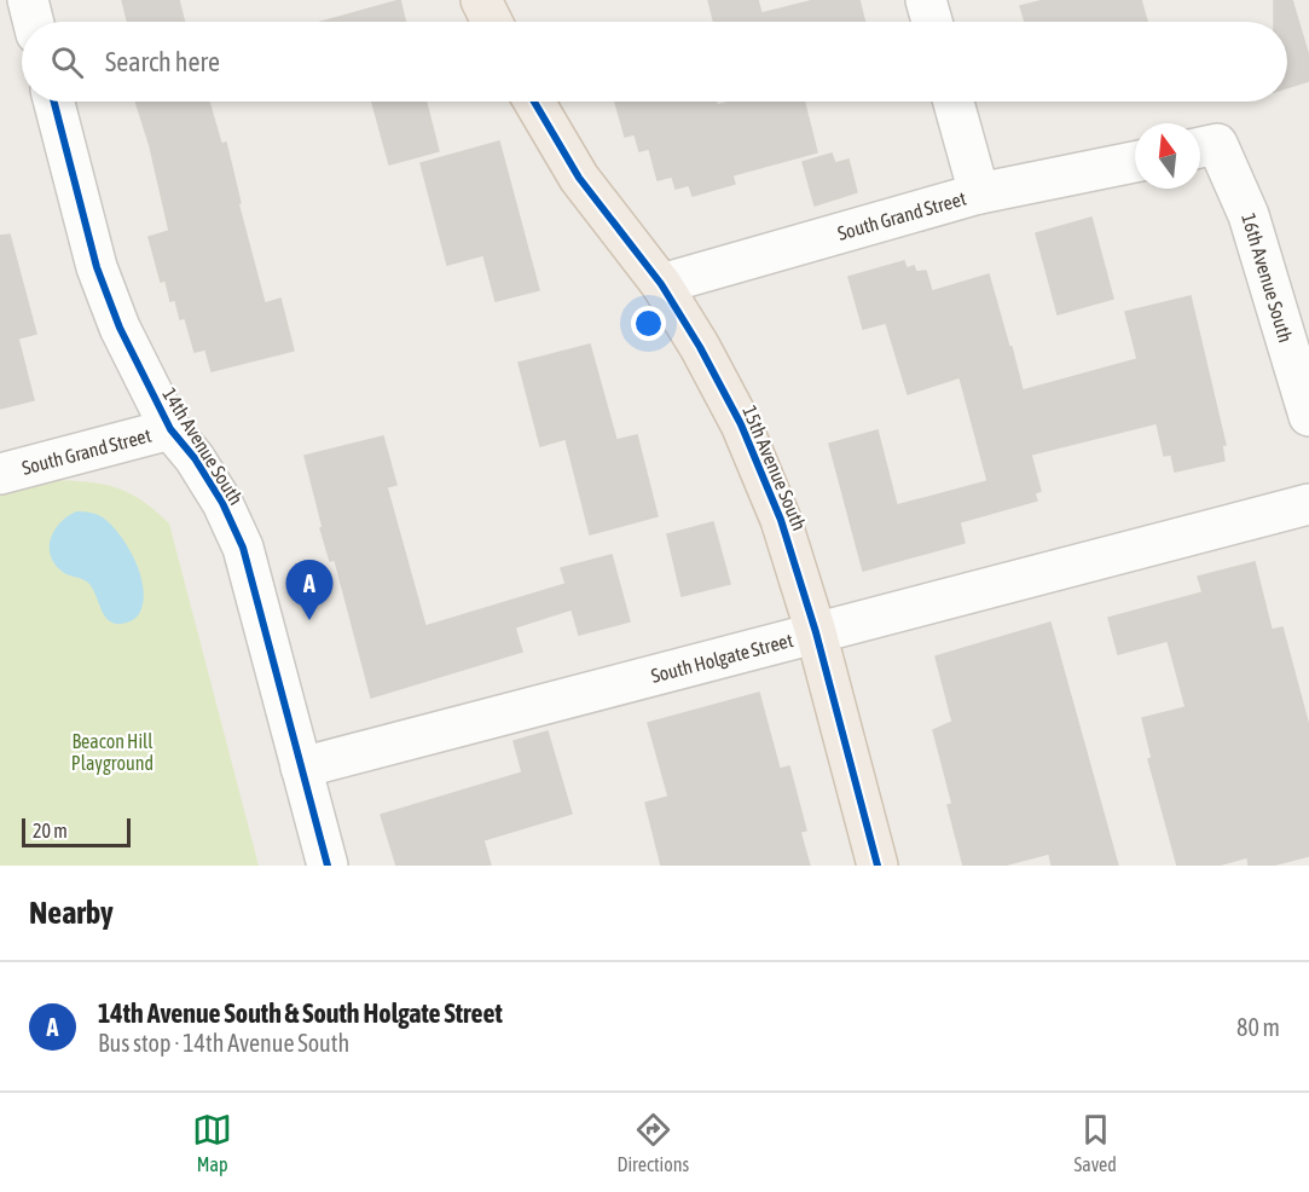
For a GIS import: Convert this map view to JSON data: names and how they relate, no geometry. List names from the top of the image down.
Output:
{
  "streets": {
    "main road": ["15th Avenue South"],
    "street": [
      "South Grand Street",
      "16th Avenue South",
      "14th Avenue South",
      "South Holgate Street"
    ]
  },
  "crossings": [
    ["South Grand Street", "14th Avenue South"],
    ["South Grand Street", "15th Avenue South"],
    ["14th Avenue South", "South Holgate Street"],
    ["15th Avenue South", "South Holgate Street"]
  ],
  "parks": ["Beacon Hill Playground"],
  "scale_bar": "20 m",
  "north": "top",
  "page": {
    "search": "Search here",
    "pins": "A",
    "scale": "20 m",
    "heading": "Nearby",
    "list": [
      {
        "mark": "A",
        "name": "14th Avenue South & South Holgate Street",
        "note": "Bus stop · 14th Avenue South",
        "value": "80 m"
      }
    ],
    "nav": ["Map", "Directions", "Saved"]
  }
}
